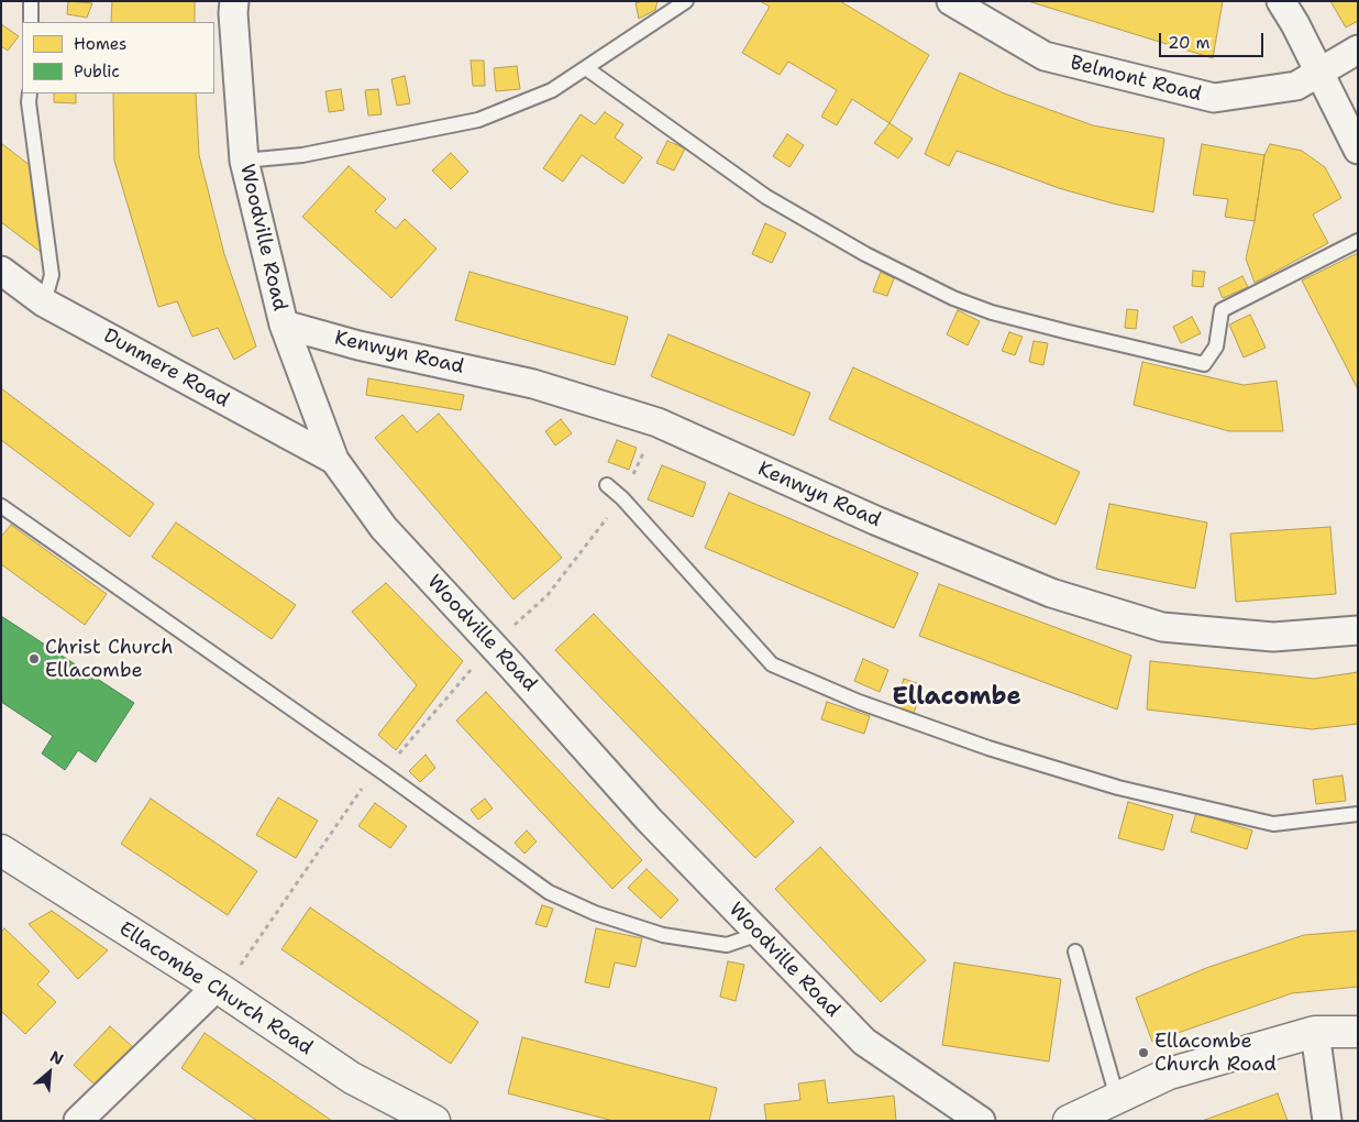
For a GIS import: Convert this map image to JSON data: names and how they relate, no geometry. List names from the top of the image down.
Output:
{
  "streets": {
    "street": [
      "Belmont Road",
      "Woodville Road",
      "Kenwyn Road",
      "Dunmere Road",
      "Ellacombe Church Road"
    ]
  },
  "crossings": [
    ["Woodville Road", "Kenwyn Road"],
    ["Woodville Road", "Dunmere Road"]
  ],
  "districts": ["Ellacombe"],
  "places": ["Christ Church Ellacombe", "Ellacombe Church Road"],
  "legend": ["Homes", "Public"],
  "scale_bar": "20 m",
  "north": "top right"
}
